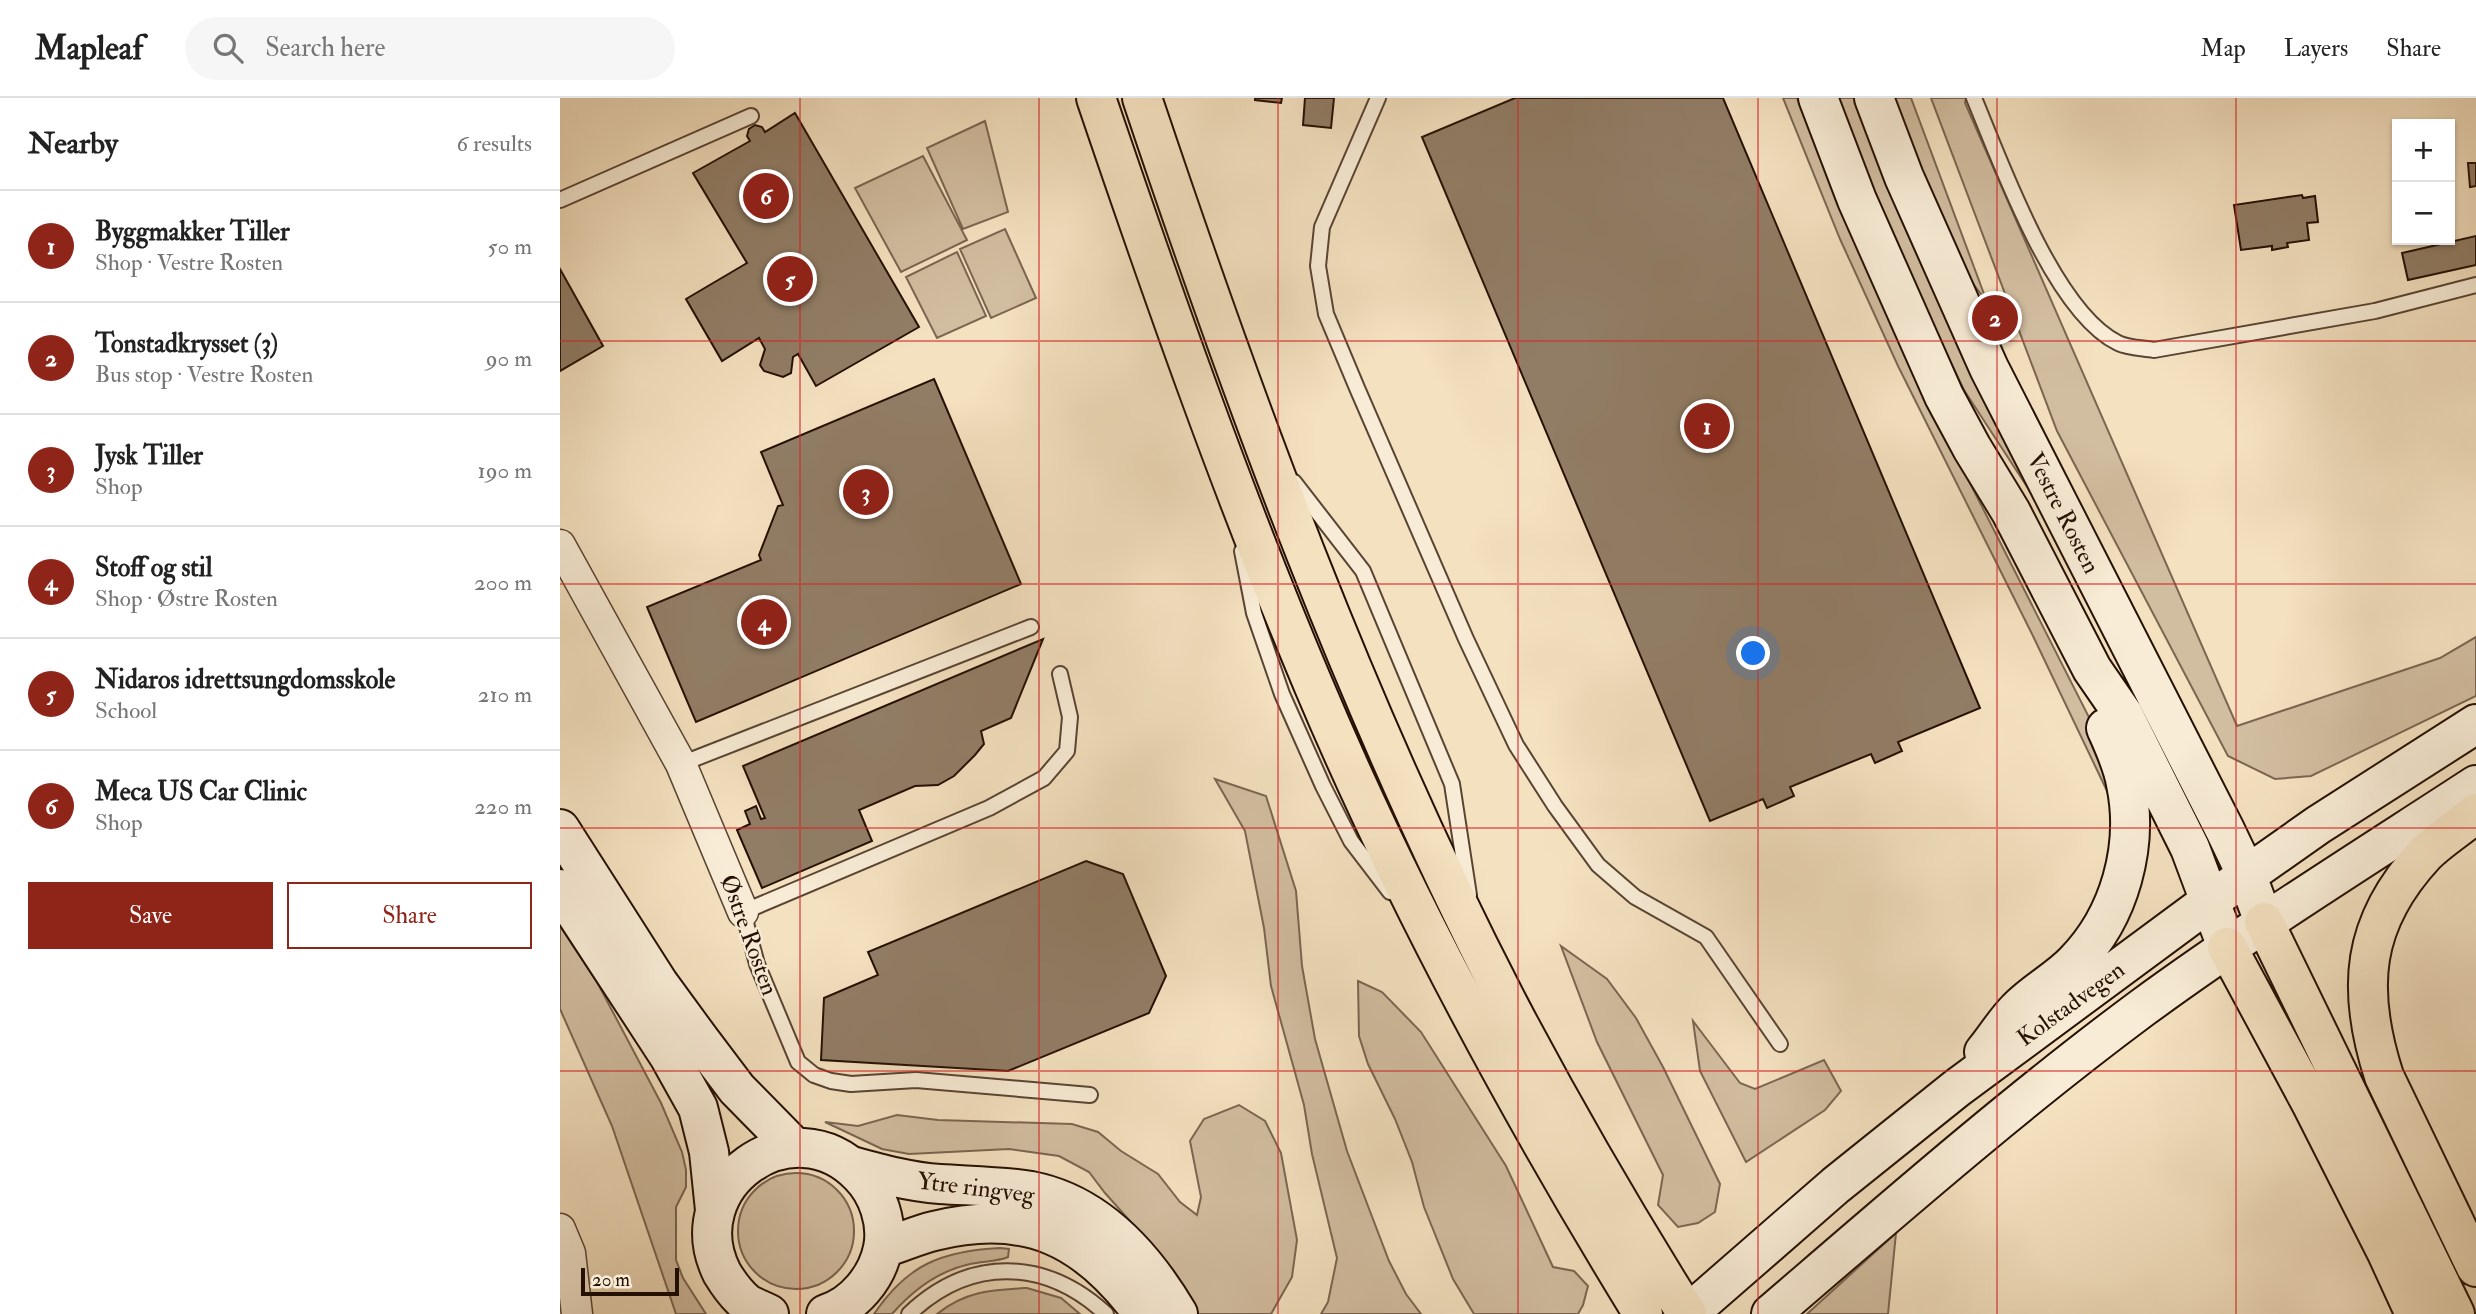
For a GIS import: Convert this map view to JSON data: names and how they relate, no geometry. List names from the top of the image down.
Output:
{
  "streets": {
    "main road": ["Vestre Rosten", "Kolstadvegen", "Ytre ringveg"],
    "street": ["Østre Rosten"]
  },
  "crossings": [
    ["Vestre Rosten", "Kolstadvegen"]
  ],
  "scale_bar": "20 m",
  "page": {
    "header": "Mapleaf",
    "search": "Search here",
    "nav": ["Map", "Layers", "Share"],
    "heading": ["Nearby", "6 results"],
    "map_buttons": ["+", "−"],
    "pins": [
      "6",
      "5",
      "2",
      "1",
      "3",
      "4"
    ],
    "list": [
      {
        "mark": "1",
        "name": "Byggmakker Tiller",
        "note": "Shop · Vestre Rosten",
        "value": "50 m"
      },
      {
        "mark": "2",
        "name": "Tonstadkrysset (3)",
        "note": "Bus stop · Vestre Rosten",
        "value": "90 m"
      },
      {
        "mark": "3",
        "name": "Jysk Tiller",
        "note": "Shop",
        "value": "190 m"
      },
      {
        "mark": "4",
        "name": "Stoff og stil",
        "note": "Shop · Østre Rosten",
        "value": "200 m"
      },
      {
        "mark": "5",
        "name": "Nidaros idrettsungdomsskole",
        "note": "School",
        "value": "210 m"
      },
      {
        "mark": "6",
        "name": "Meca US Car Clinic",
        "note": "Shop",
        "value": "220 m"
      }
    ],
    "buttons": ["Save", "Share"],
    "scale": "20 m"
  }
}
